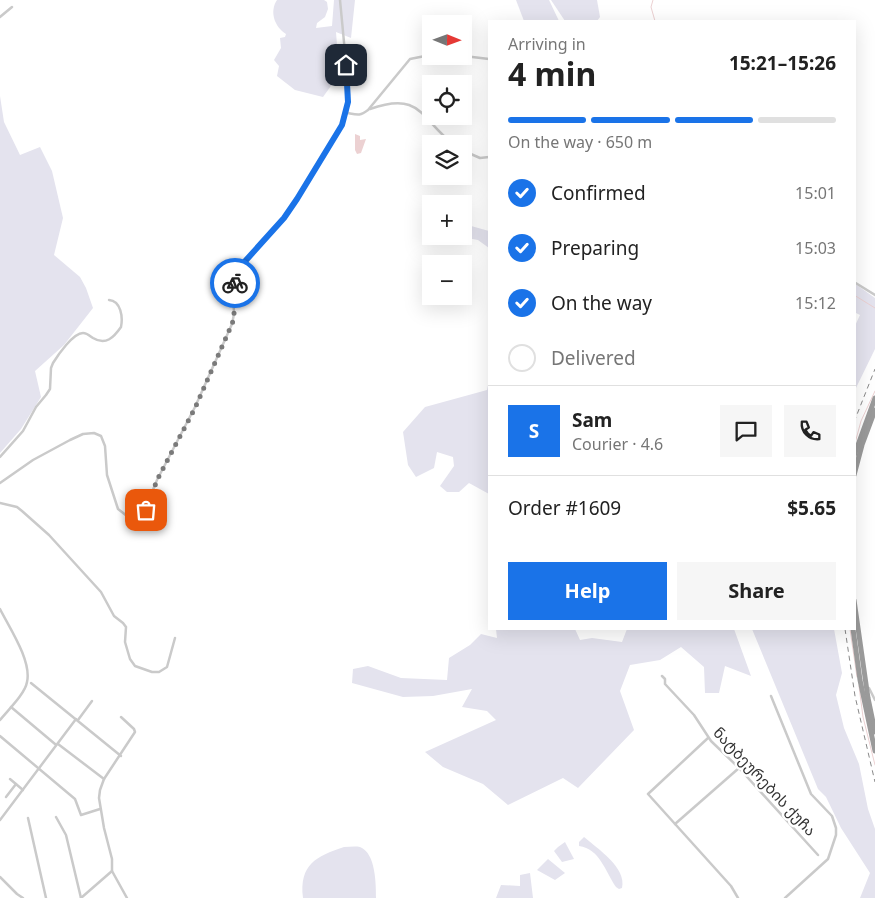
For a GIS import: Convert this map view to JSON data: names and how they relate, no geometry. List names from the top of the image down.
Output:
{
  "streets": {
    "street": ["ნატბეურების ქუჩა"]
  },
  "north": "right",
  "page": {
    "map_buttons": ["+", "−"],
    "heading": ["4 min", "Arriving in", "15:21–15:26"],
    "panel": [
      "Sam",
      "Courier · 4.6",
      "Order #1609",
      "$5.65"
    ],
    "bar": "On the way · 650 m",
    "list": [
      ["Confirmed", "15:01"],
      ["Preparing", "15:03"],
      ["On the way", "15:12"],
      "Delivered"
    ],
    "round": "S",
    "buttons": ["Help", "Share"]
  }
}
